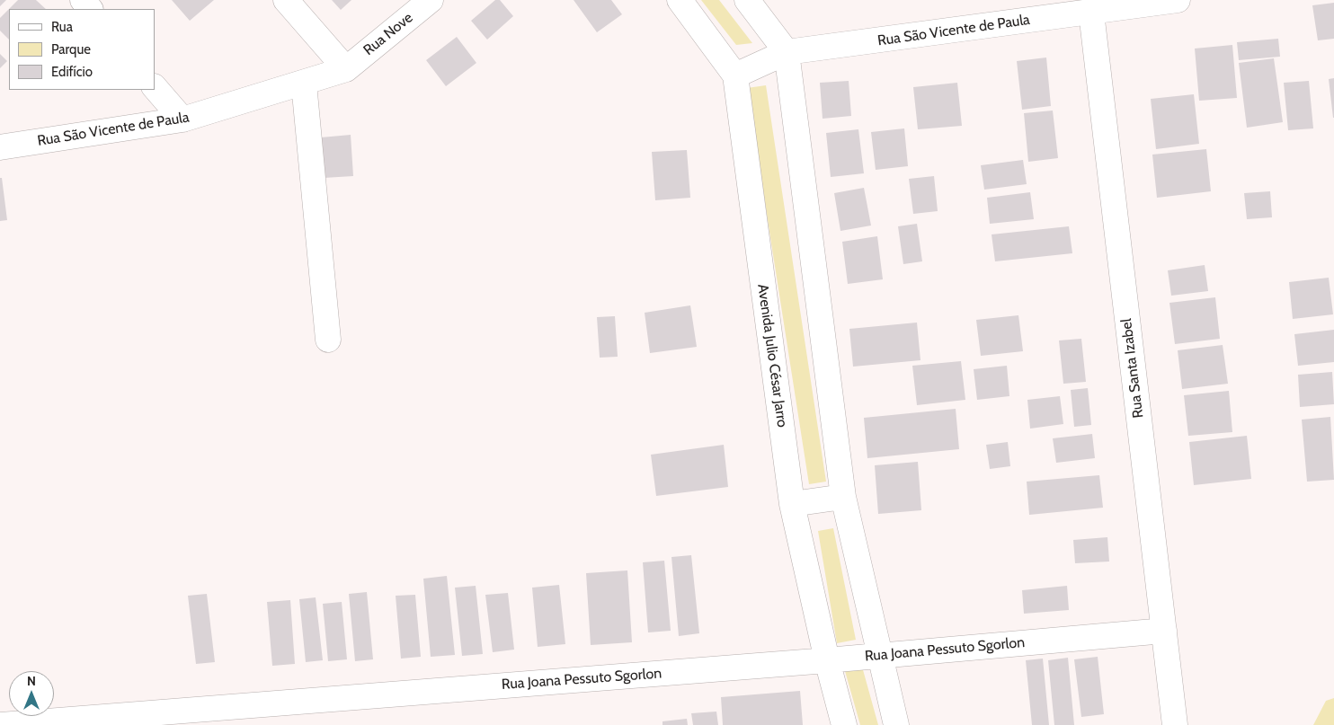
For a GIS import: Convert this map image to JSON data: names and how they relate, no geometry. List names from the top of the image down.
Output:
{
  "streets": {
    "street": [
      "Rua São Vicente de Paula",
      "Rua Nove",
      "Avenida Julio César Jarro",
      "Rua Santa Izabel",
      "Rua Joana Pessuto Sgorlon"
    ]
  },
  "crossings": [
    ["Rua São Vicente de Paula", "Rua Nove"],
    ["Rua São Vicente de Paula", "Avenida Julio César Jarro"],
    ["Rua São Vicente de Paula", "Rua Santa Izabel"],
    ["Avenida Julio César Jarro", "Rua Joana Pessuto Sgorlon"],
    ["Rua Santa Izabel", "Rua Joana Pessuto Sgorlon"]
  ],
  "legend": ["Rua", "Parque", "Edifício"],
  "north": "top"
}
